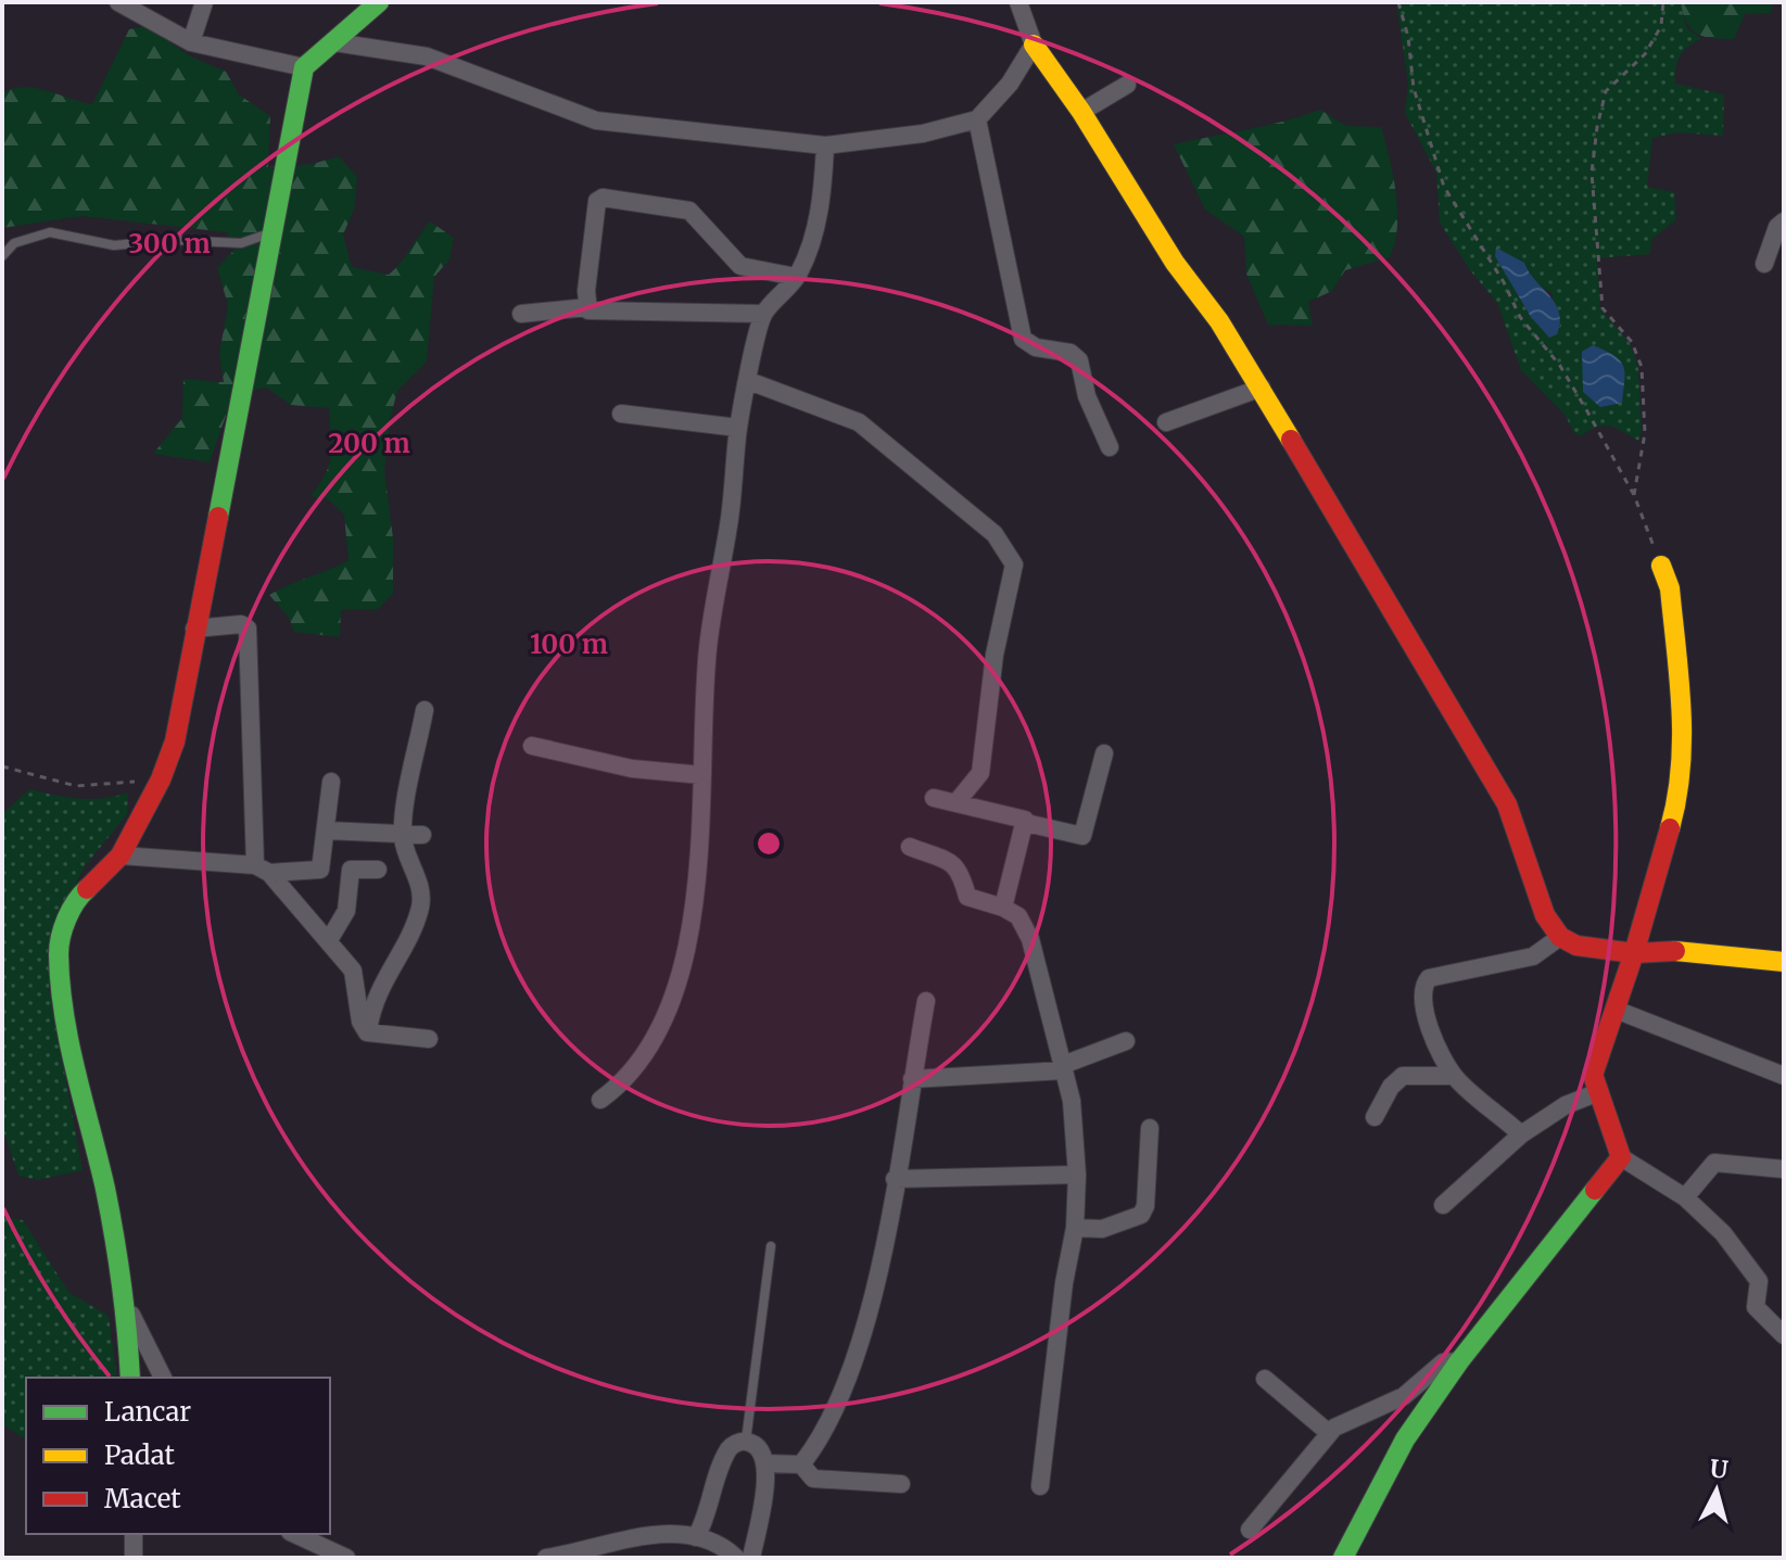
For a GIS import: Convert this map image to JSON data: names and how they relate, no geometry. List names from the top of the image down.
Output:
{
  "legend": ["Lancar", "Padat", "Macet"],
  "north": "top",
  "rings": ["300 m", "200 m", "100 m"]
}
